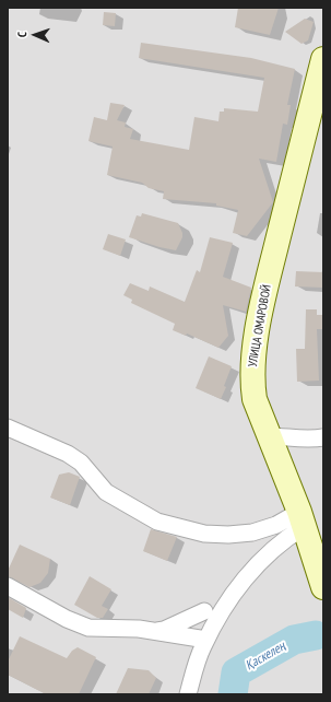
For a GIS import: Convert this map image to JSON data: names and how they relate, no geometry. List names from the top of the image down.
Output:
{
  "streets": {
    "street": ["УЛИЦА ОМАРОВОЙ"]
  },
  "water": ["Қаскелең"],
  "north": "left"
}
